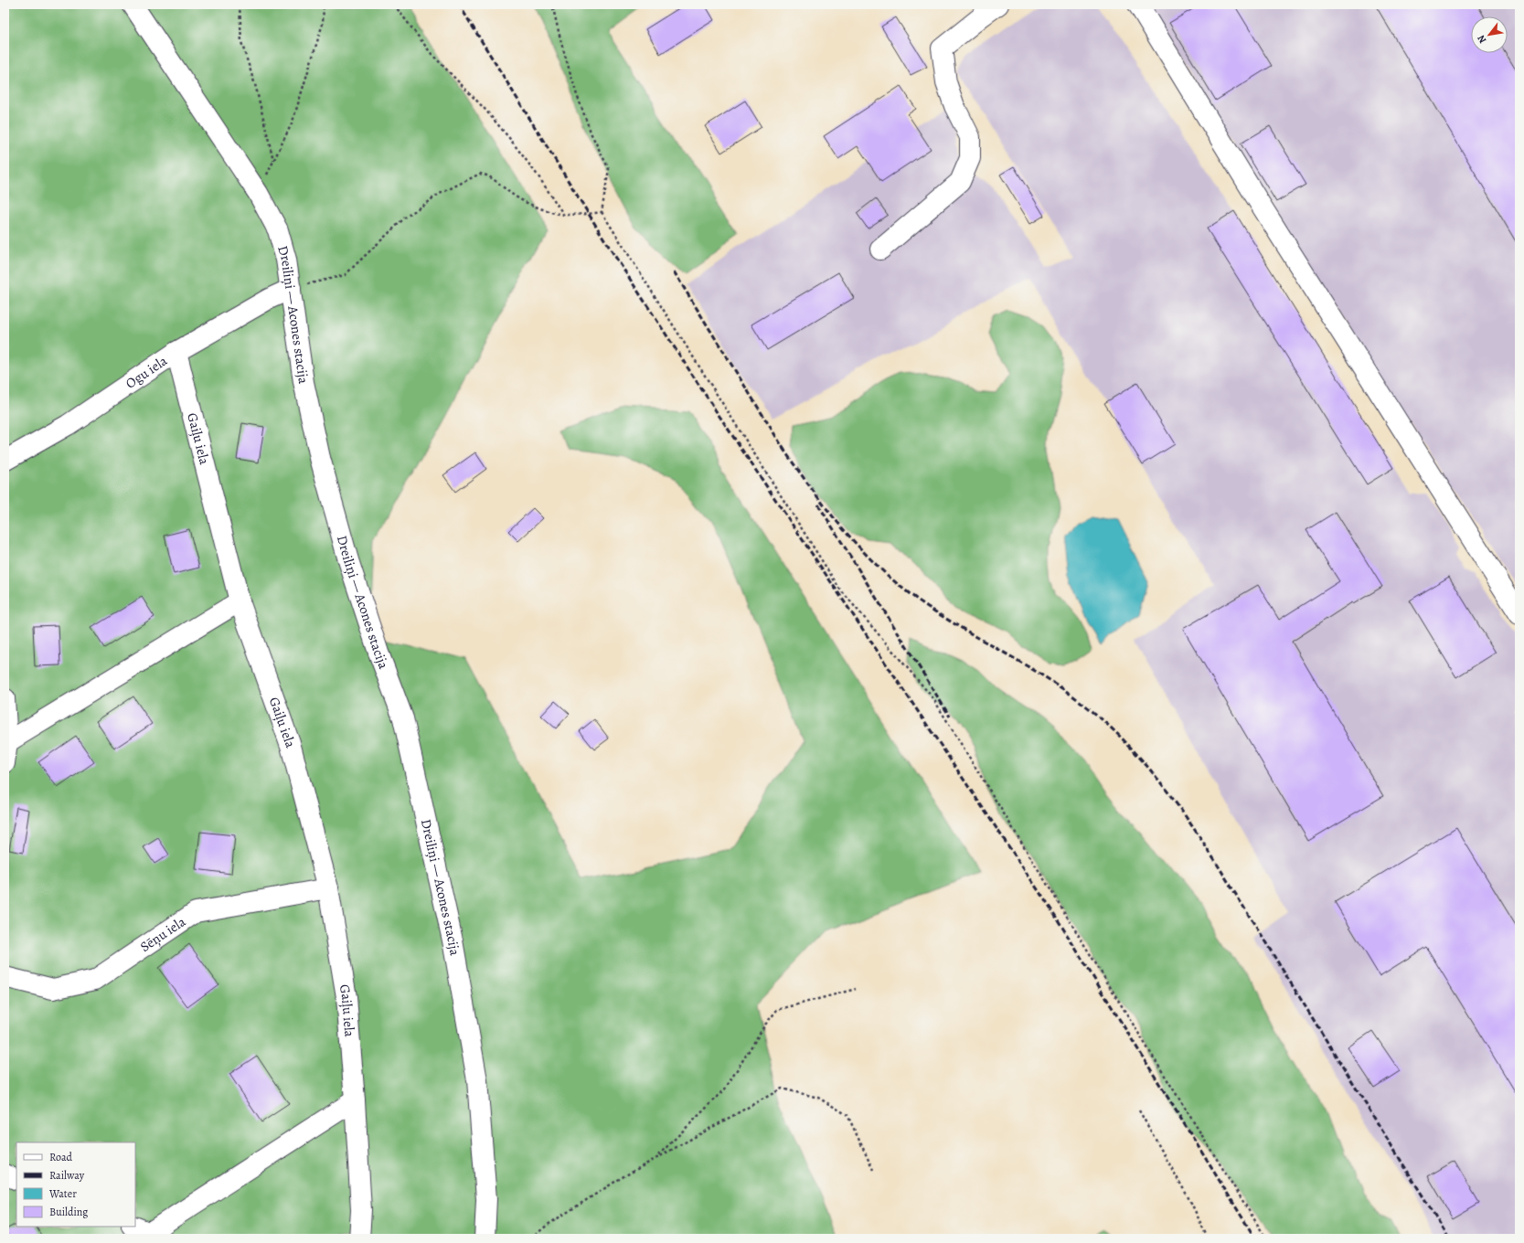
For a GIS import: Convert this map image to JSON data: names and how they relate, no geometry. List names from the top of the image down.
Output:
{
  "streets": {
    "street": [
      "Dreiliņi — Acones stacija",
      "Ogu iela",
      "Gaiļu iela",
      "Sēņu iela"
    ]
  },
  "crossings": [
    ["Dreiliņi — Acones stacija", "Ogu iela"],
    ["Ogu iela", "Gaiļu iela"],
    ["Gaiļu iela", "Sēņu iela"]
  ],
  "legend": [
    "Road",
    "Railway",
    "Water",
    "Building"
  ],
  "north": "bottom left"
}
